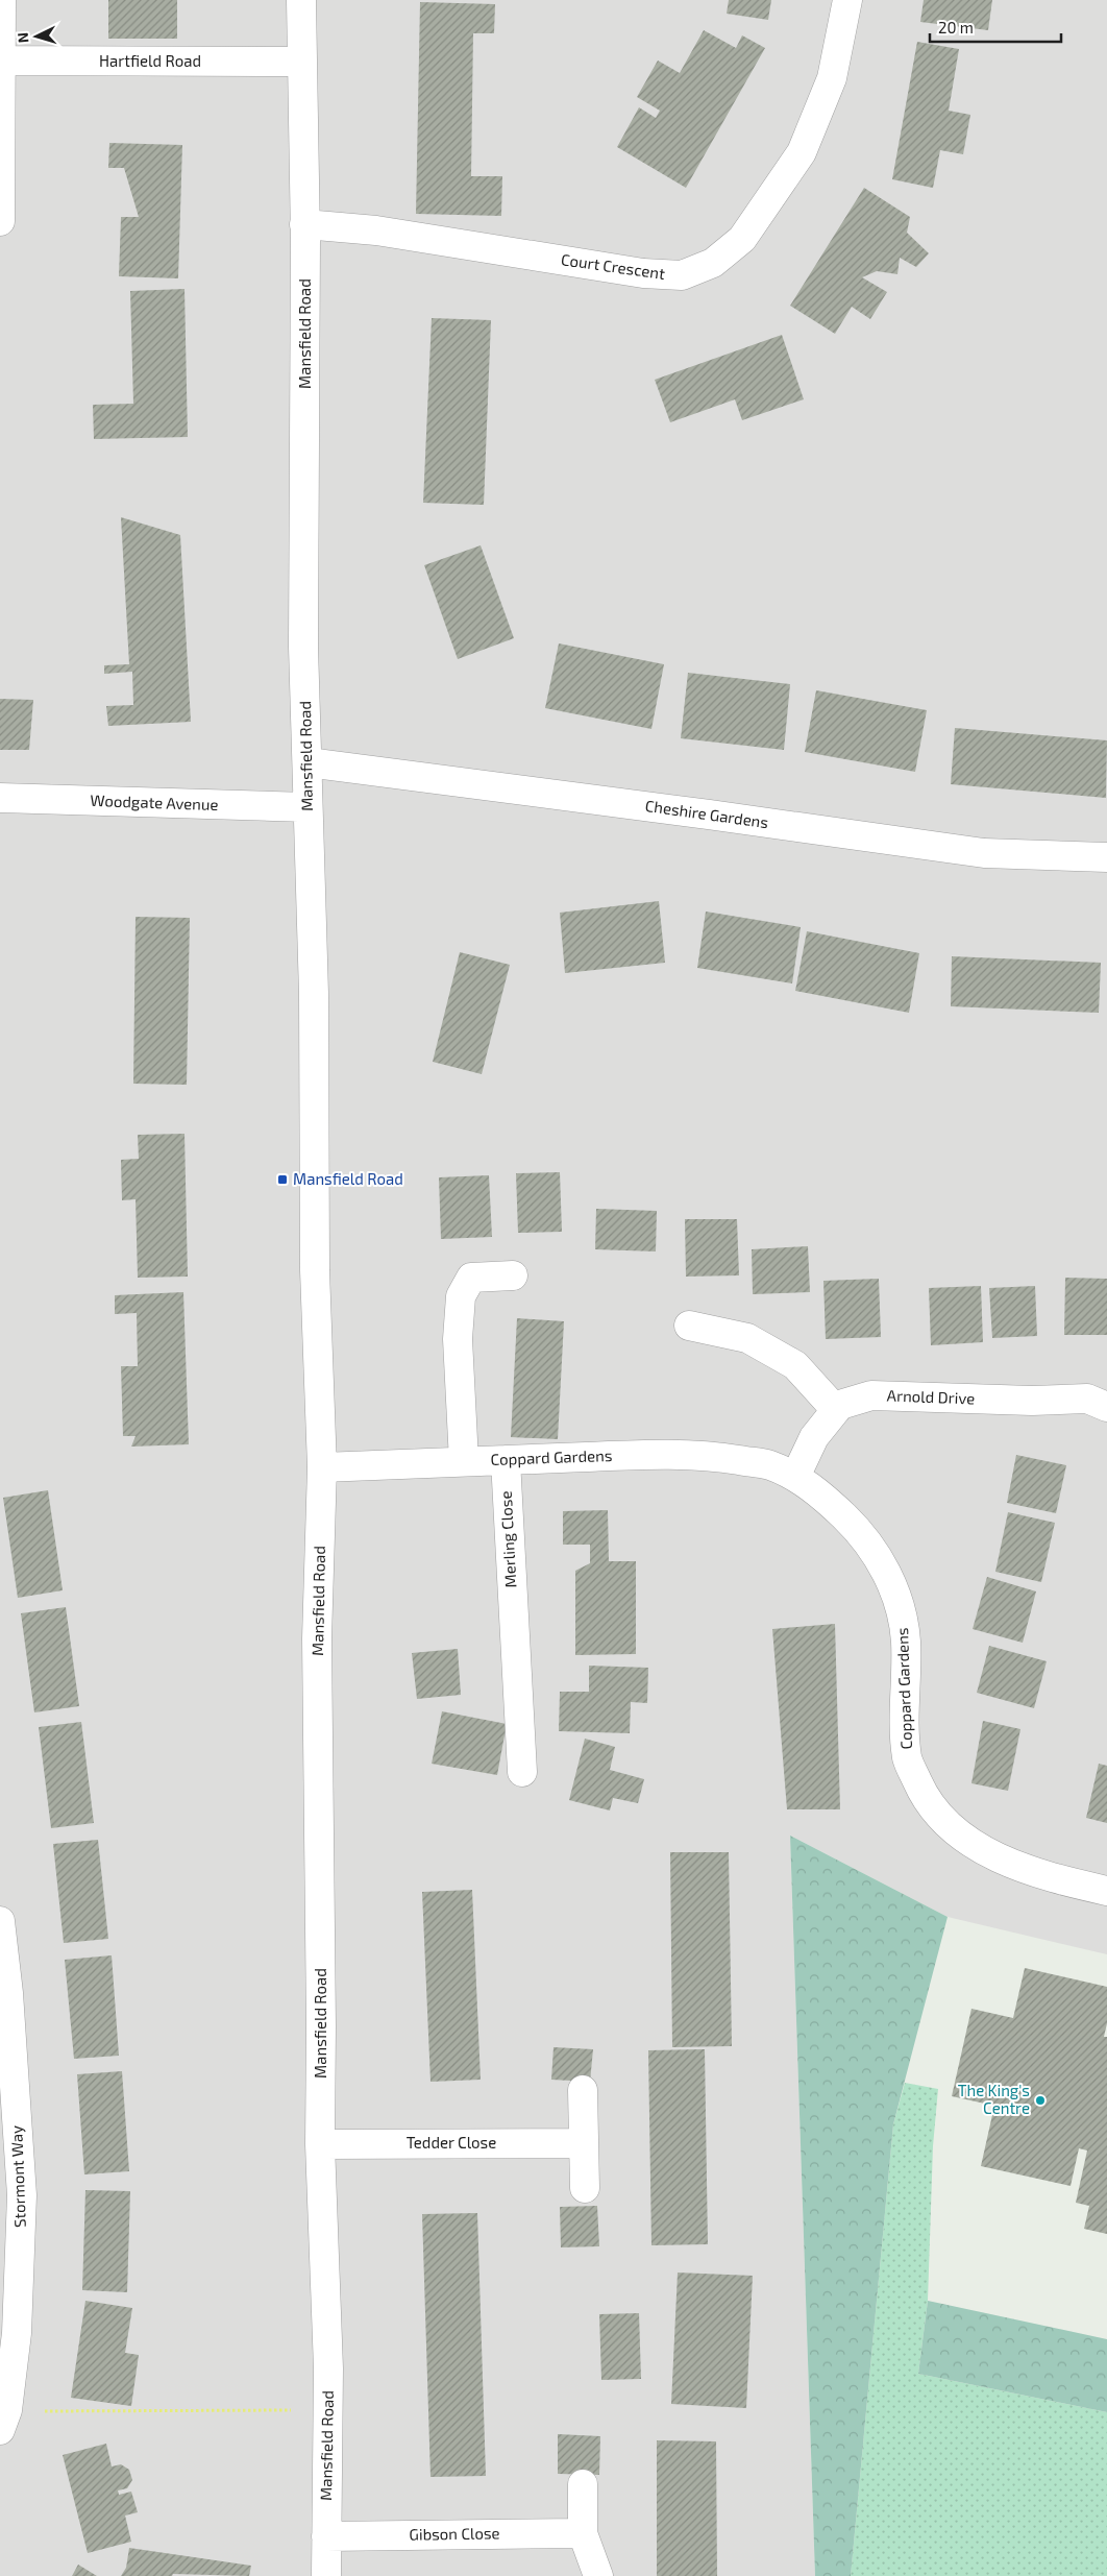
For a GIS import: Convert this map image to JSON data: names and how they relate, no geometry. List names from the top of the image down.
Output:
{
  "streets": {
    "street": [
      "Hartfield Road",
      "Court Crescent",
      "Mansfield Road",
      "Woodgate Avenue",
      "Cheshire Gardens",
      "Arnold Drive",
      "Coppard Gardens",
      "Merling Close",
      "Tedder Close",
      "Stormont Way",
      "Gibson Close"
    ]
  },
  "crossings": [
    ["Hartfield Road", "Mansfield Road"],
    ["Court Crescent", "Mansfield Road"],
    ["Mansfield Road", "Woodgate Avenue"],
    ["Mansfield Road", "Cheshire Gardens"],
    ["Mansfield Road", "Coppard Gardens"],
    ["Mansfield Road", "Tedder Close"],
    ["Mansfield Road", "Gibson Close"],
    ["Arnold Drive", "Coppard Gardens"],
    ["Coppard Gardens", "Merling Close"]
  ],
  "places": {
    "transit": ["Mansfield Road"],
    "other": ["The King's Centre"]
  },
  "scale_bar": "20 m",
  "north": "left"
}
